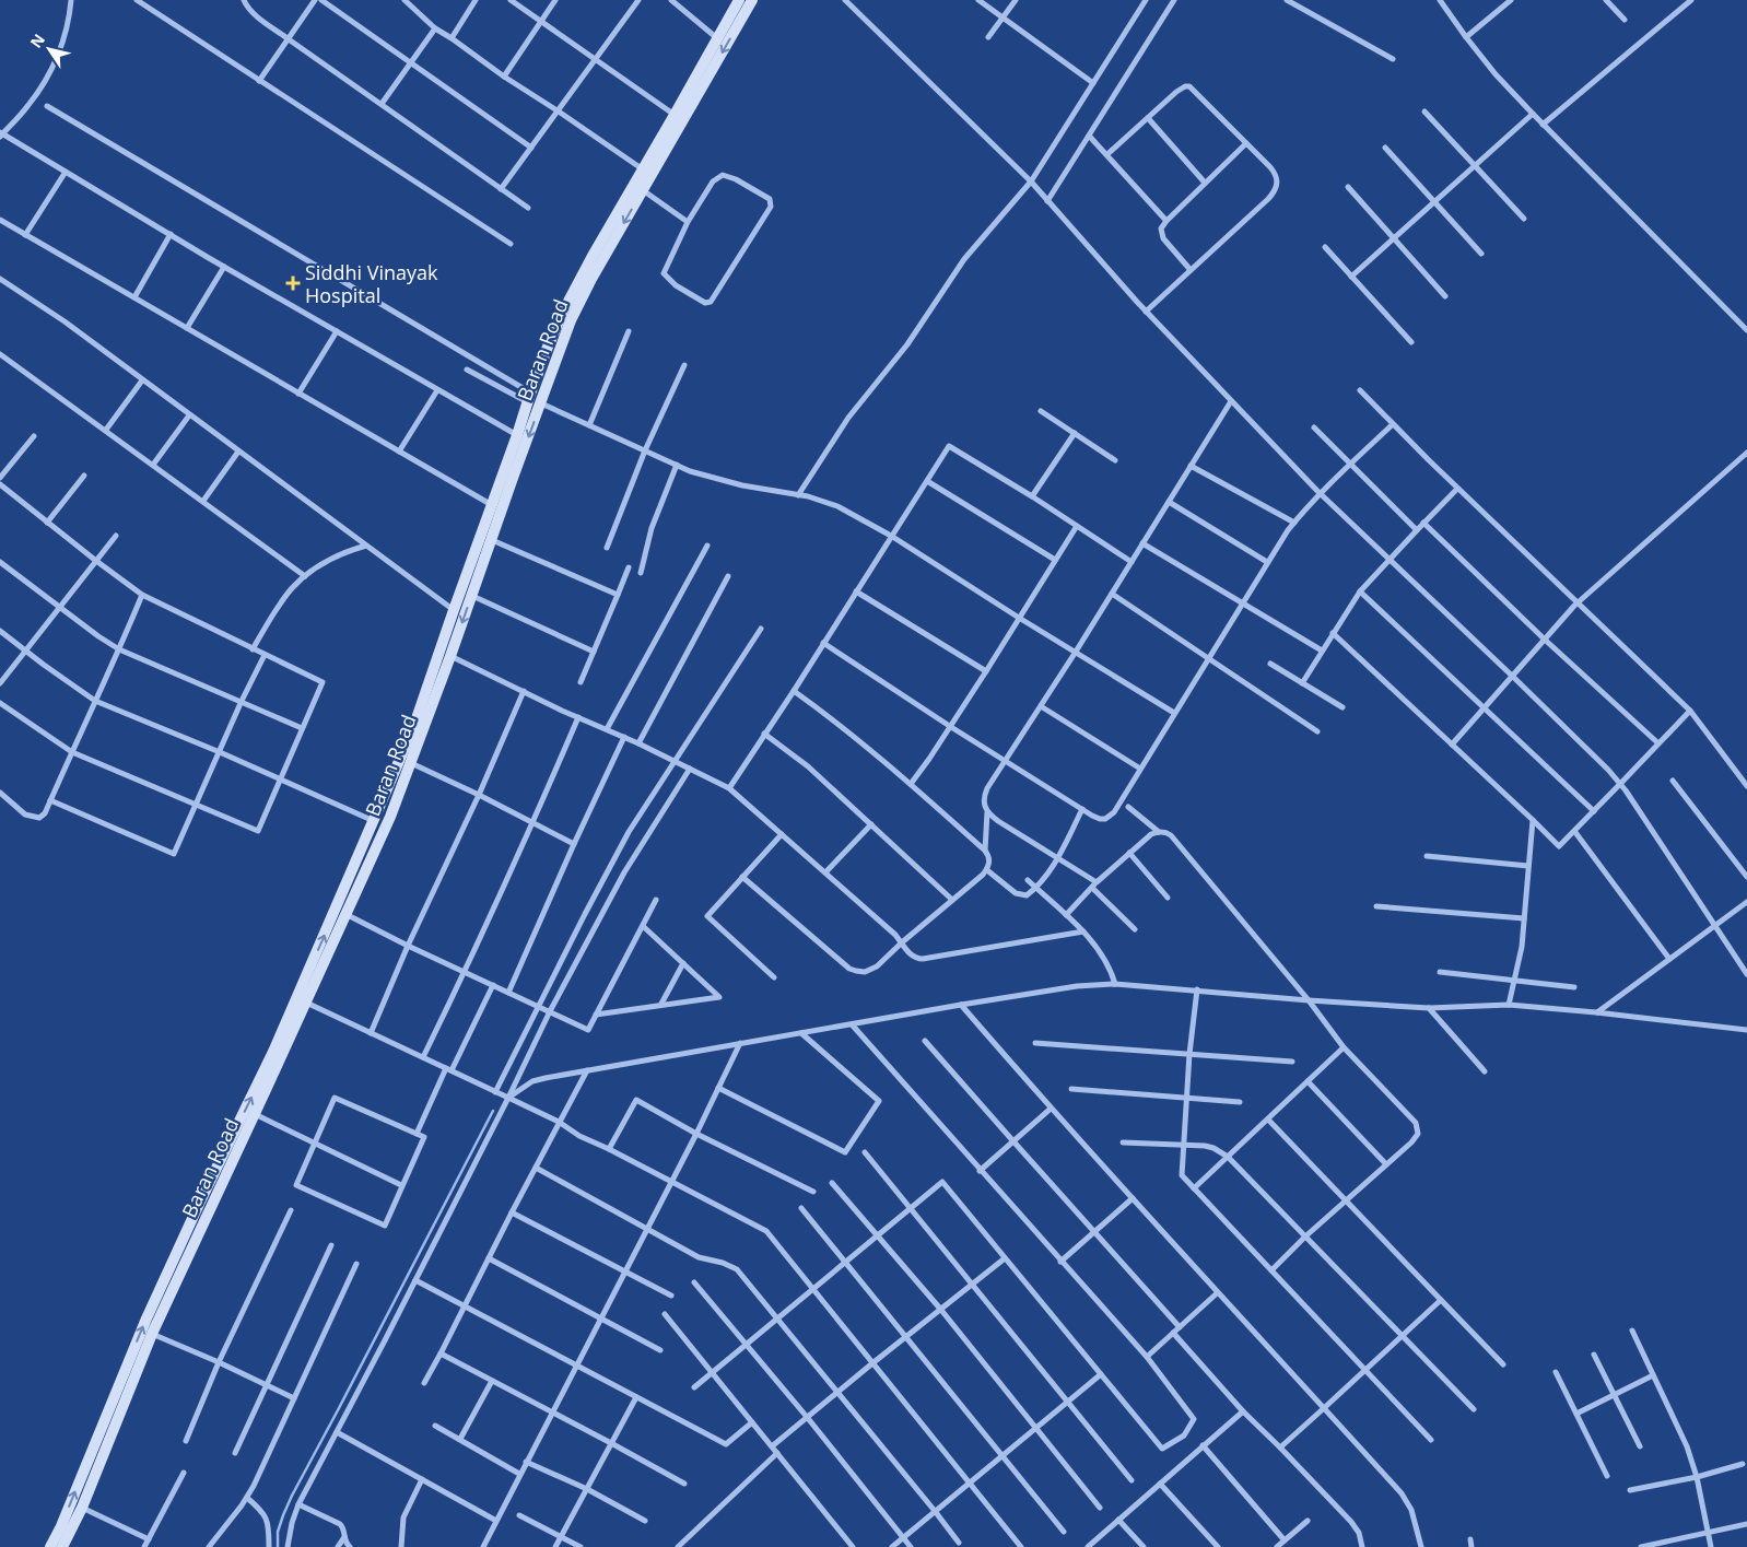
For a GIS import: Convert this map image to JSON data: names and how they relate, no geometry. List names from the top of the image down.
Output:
{
  "streets": {
    "main road": ["Baran Road"]
  },
  "places": {
    "health": ["Siddhi Vinayak Hospital"]
  },
  "north": "top left"
}
